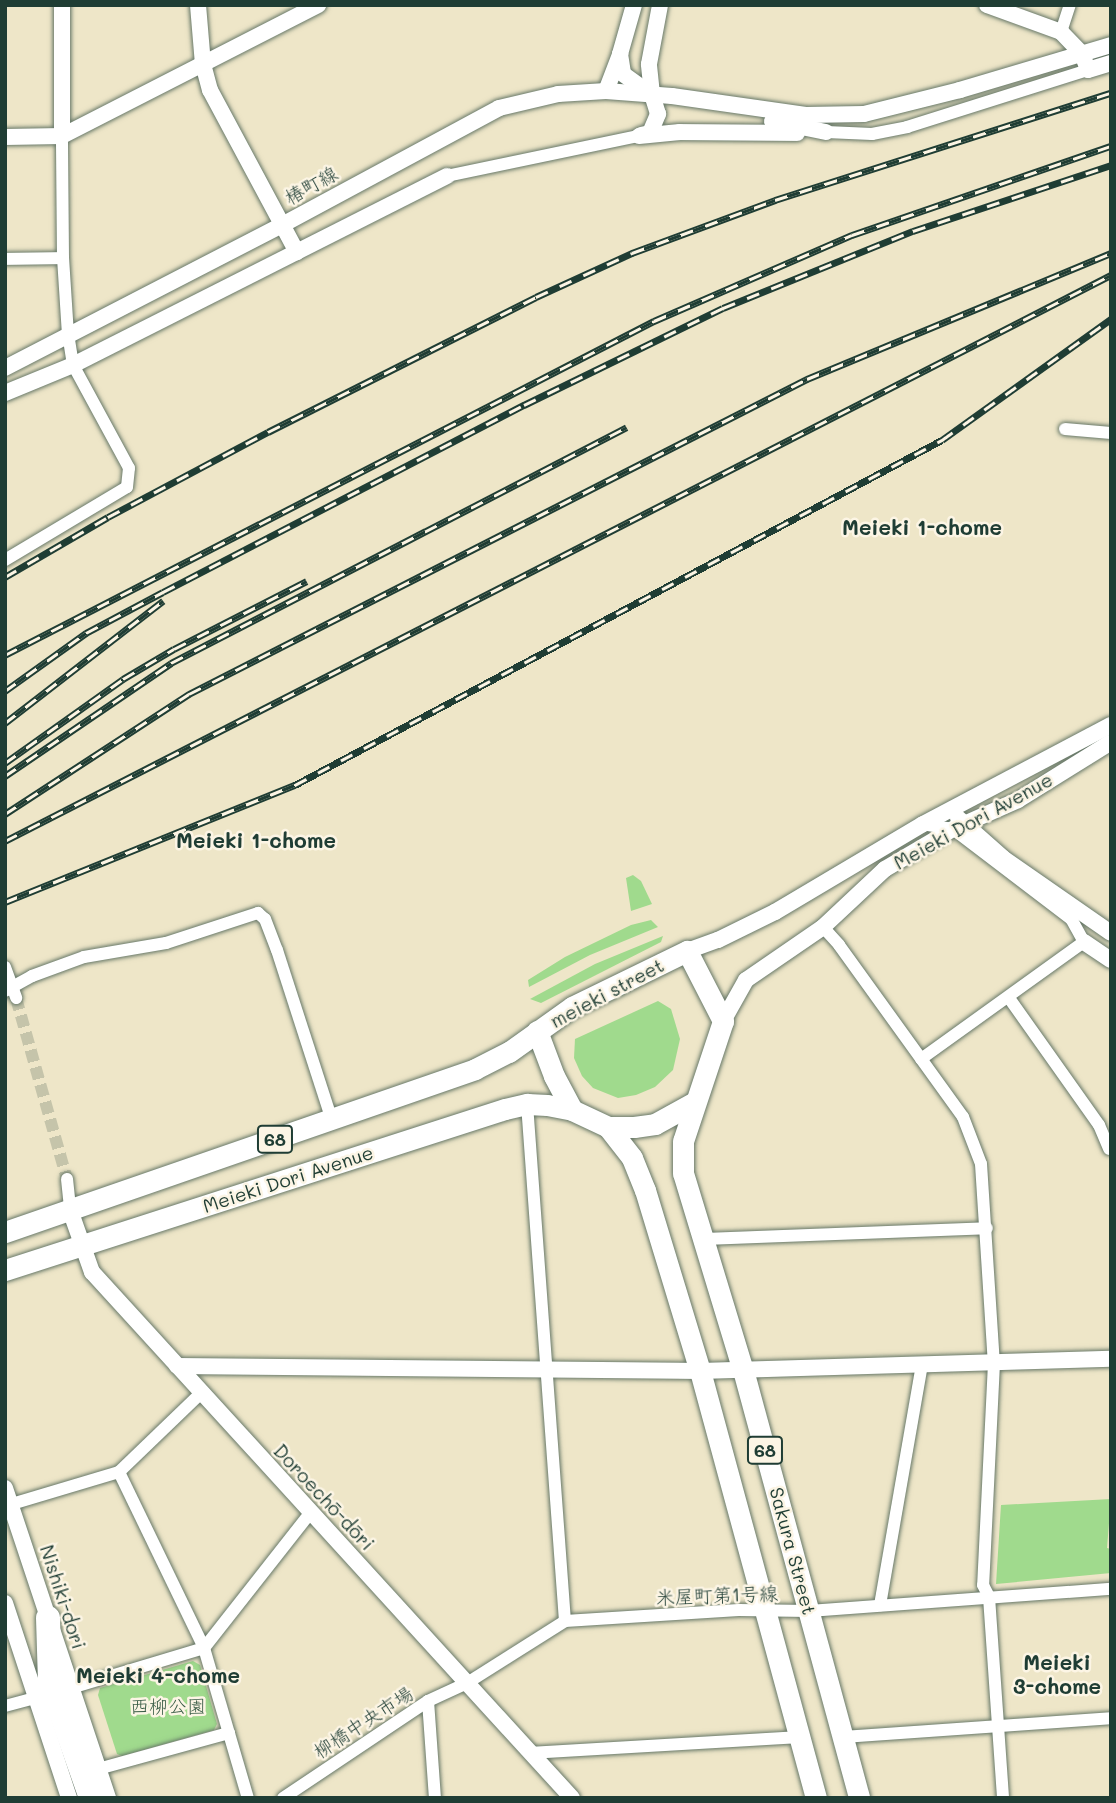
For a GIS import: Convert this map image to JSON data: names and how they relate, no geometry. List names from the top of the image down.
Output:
{
  "streets": {
    "main road": [
      "Meieki Dori Avenue",
      "meieki street",
      "68",
      "Sakura Street"
    ],
    "street": [
      "椿町線",
      "Doroechō-dōri",
      "米屋町第1号線",
      "Nishiki-dori",
      "柳橋中央市場"
    ]
  },
  "crossings": [
    ["Meieki Dori Avenue", "meieki street"],
    ["Meieki Dori Avenue", "68"],
    ["Meieki Dori Avenue", "Doroechō-dōri"],
    ["Meieki Dori Avenue", "Sakura Street"],
    ["meieki street", "68"],
    ["meieki street", "Sakura Street"],
    ["68", "Doroechō-dōri"],
    ["68", "Sakura Street"],
    ["Doroechō-dōri", "米屋町第1号線"],
    ["Doroechō-dōri", "柳橋中央市場"],
    ["Sakura Street", "米屋町第1号線"],
    ["米屋町第1号線", "柳橋中央市場"]
  ],
  "districts": [
    "Meieki 1-chome",
    "Meieki 1-chome",
    "Meieki 3-chome",
    "Meieki 4-chome"
  ],
  "parks": ["西柳公園"]
}
